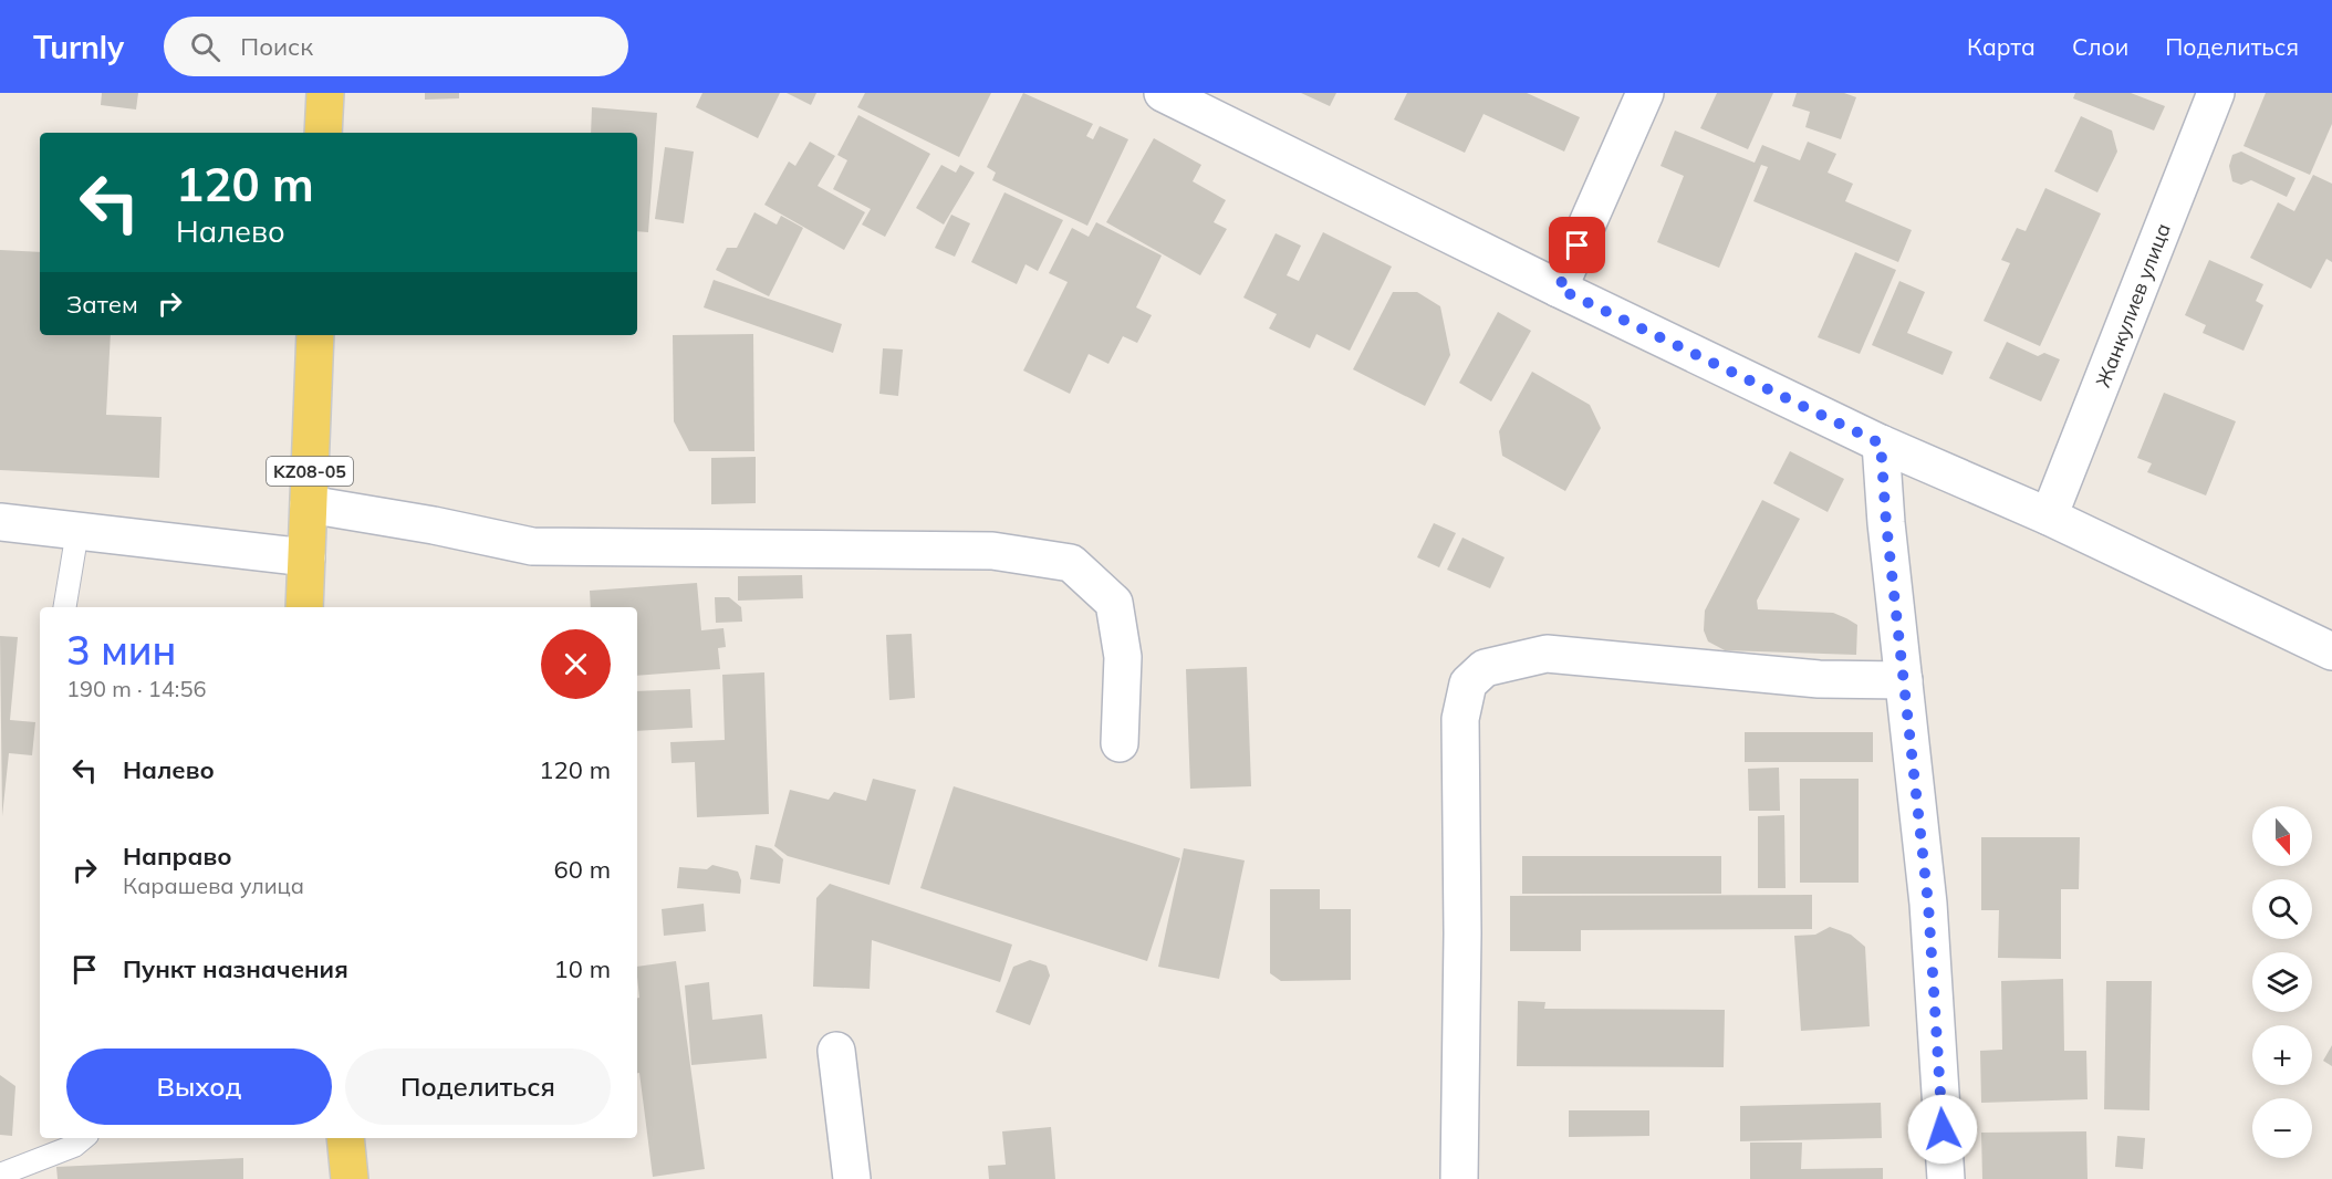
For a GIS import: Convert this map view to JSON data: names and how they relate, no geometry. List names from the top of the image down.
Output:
{
  "streets": {
    "main road": ["KZ08-05"],
    "street": ["Жанкулиев улица"]
  },
  "north": "bottom",
  "page": {
    "header": "Turnly",
    "search": "Поиск",
    "nav": ["Карта", "Слои", "Поделиться"],
    "turn": ["120 m", "Налево"],
    "then": "Затем",
    "heading": ["3 мин", "190 m · 14:56"],
    "list": [
      {
        "name": "Налево",
        "value": "120 m"
      },
      {
        "name": "Направо",
        "note": "Карашева улица",
        "value": "60 m"
      },
      {
        "name": "Пункт назначения",
        "value": "10 m"
      }
    ],
    "map_buttons": ["+", "−"],
    "buttons": ["Выход", "Поделиться"]
  }
}
